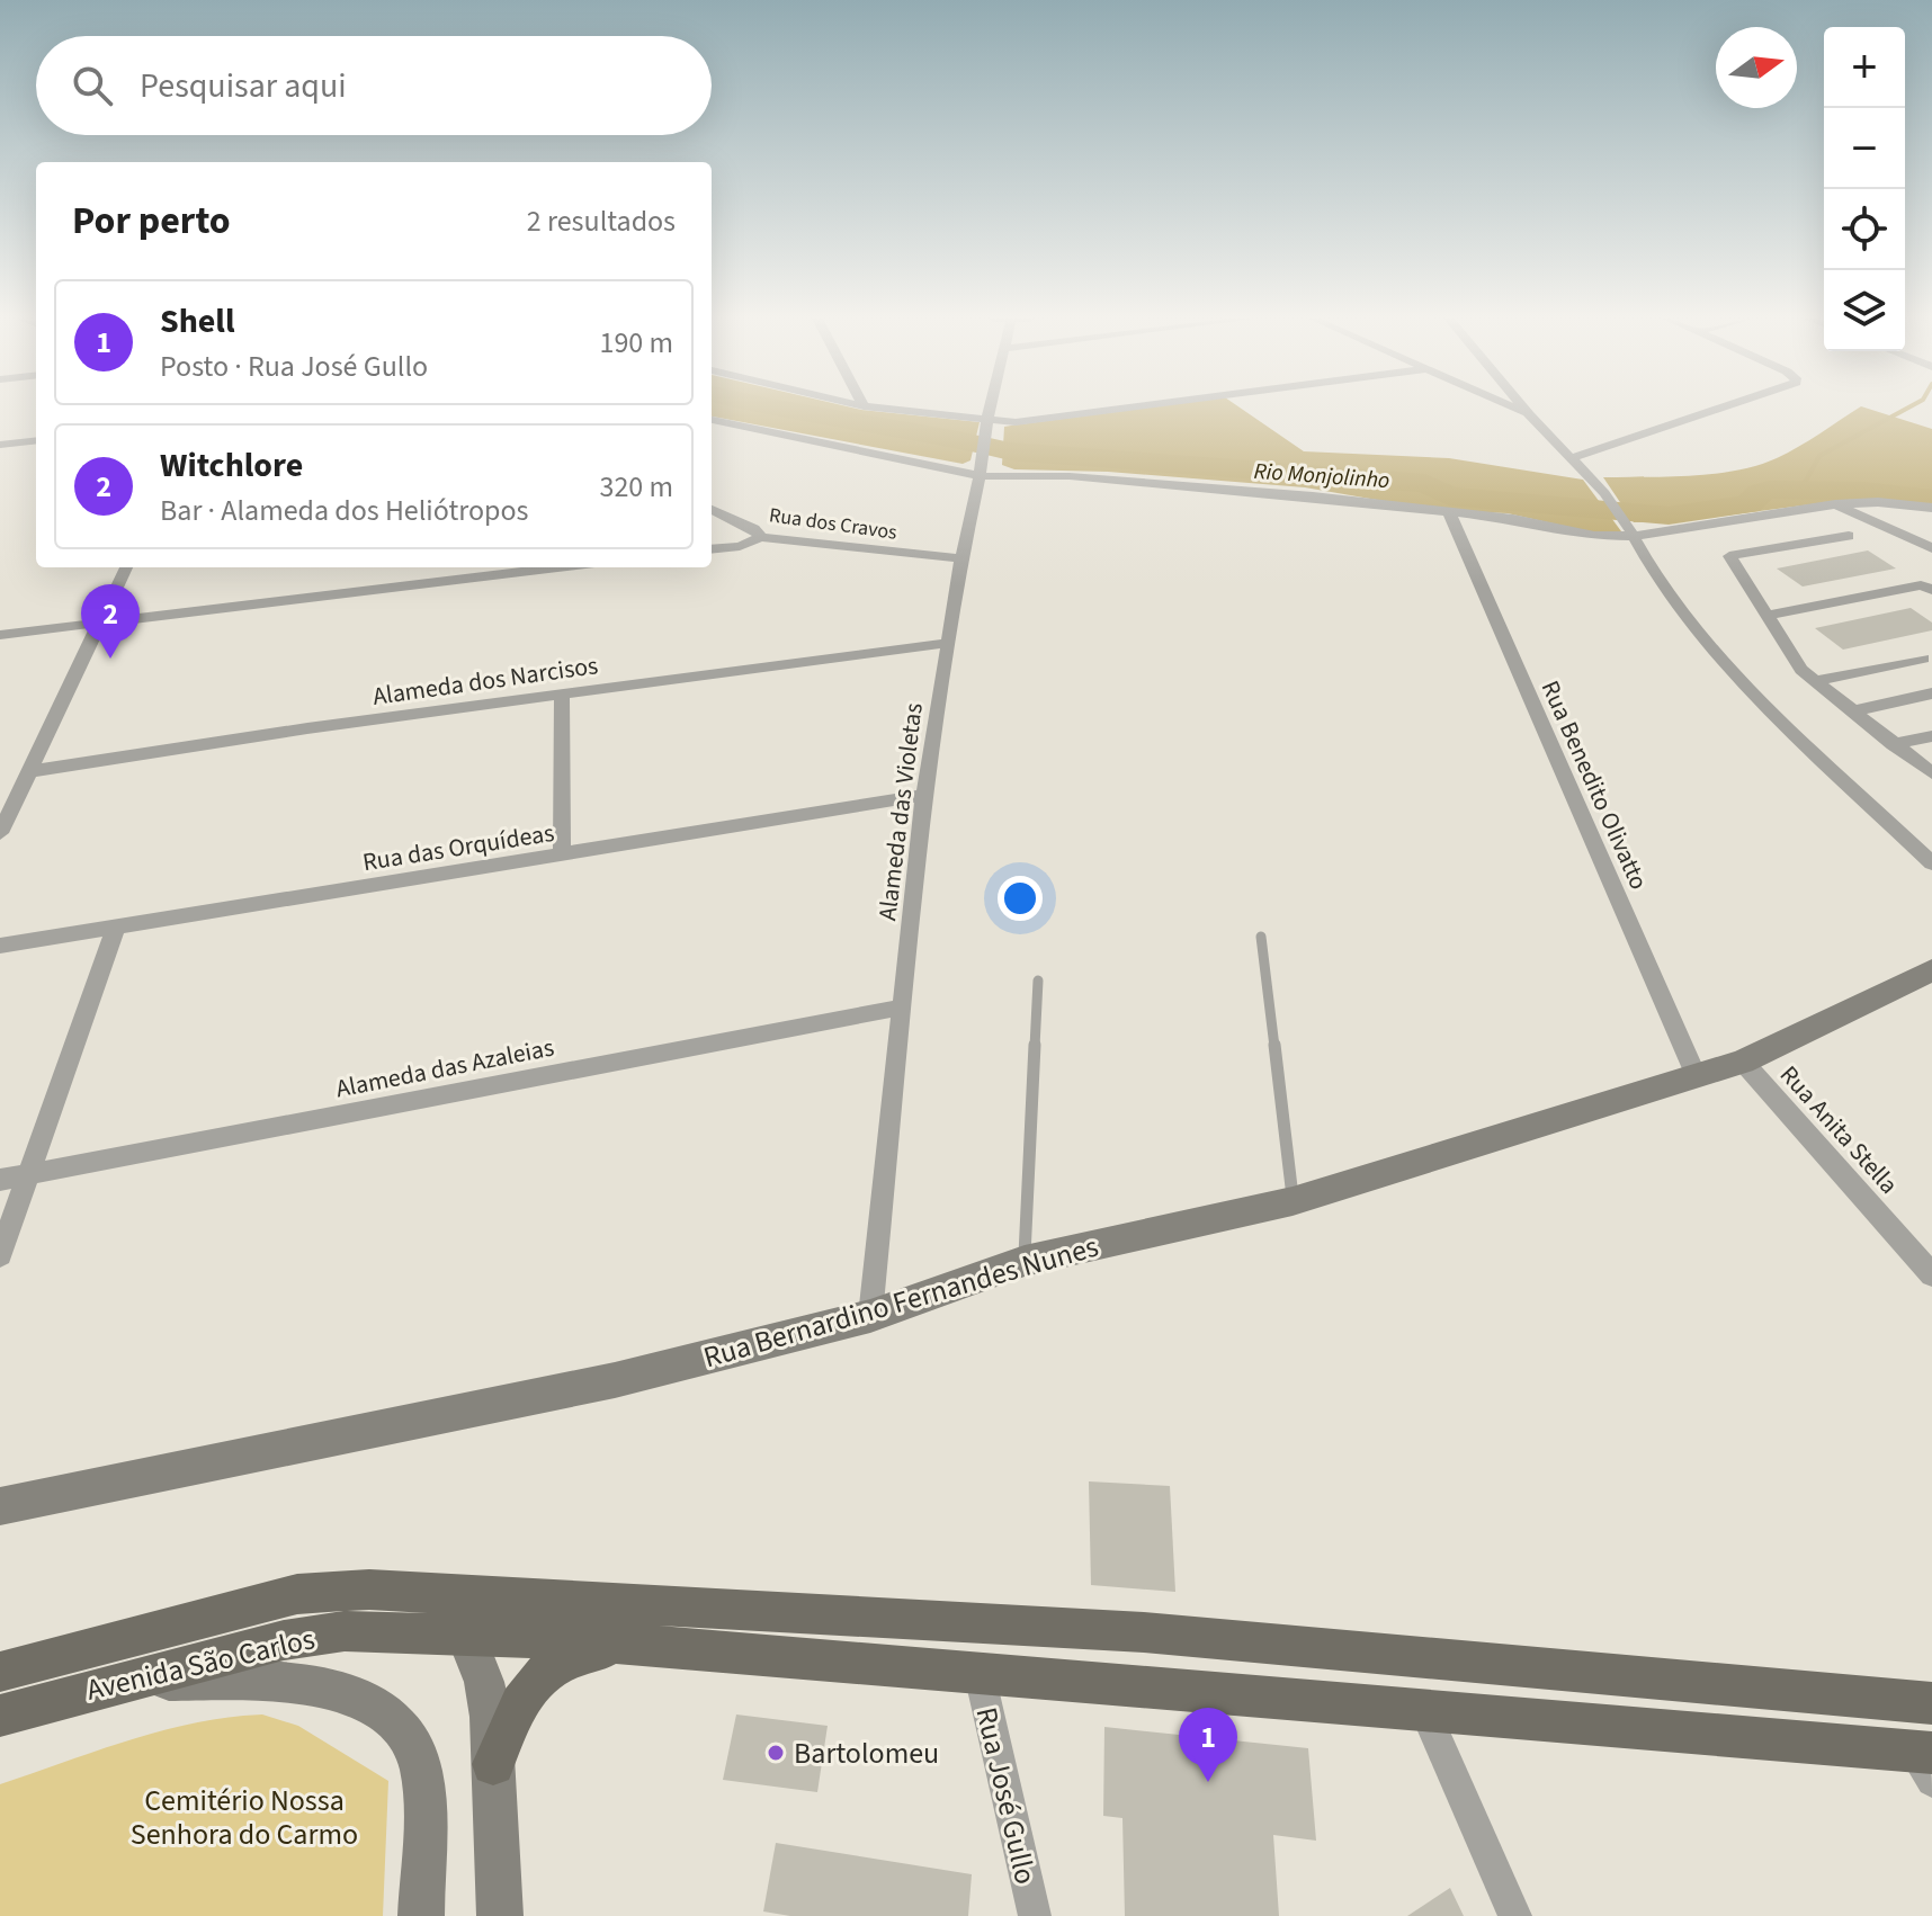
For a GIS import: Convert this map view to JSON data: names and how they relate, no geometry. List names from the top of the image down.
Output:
{
  "streets": {
    "main road": ["Avenida São Carlos"],
    "street": [
      "Rua dos Cravos",
      "Alameda dos Narcisos",
      "Rua Benedito Olivatto",
      "Alameda das Violetas",
      "Rua das Orquídeas",
      "Alameda das Azaleias",
      "Rua Anita Stella",
      "Rua Bernardino Fernandes Nunes",
      "Rua José Gullo"
    ]
  },
  "crossings": [
    ["Rua dos Cravos", "Alameda das Violetas"],
    ["Alameda dos Narcisos", "Alameda das Violetas"],
    ["Rua Benedito Olivatto", "Rua Bernardino Fernandes Nunes"],
    ["Alameda das Violetas", "Rua das Orquídeas"],
    ["Alameda das Violetas", "Alameda das Azaleias"],
    ["Alameda das Violetas", "Rua Bernardino Fernandes Nunes"],
    ["Rua Anita Stella", "Rua Bernardino Fernandes Nunes"],
    ["Avenida São Carlos", "Rua José Gullo"]
  ],
  "water": ["Rio Monjolinho"],
  "parks": ["Cemitério Nossa Senhora do Carmo"],
  "places": ["Bartolomeu"],
  "north": "right",
  "page": {
    "map_buttons": ["+", "−"],
    "search": "Pesquisar aqui",
    "heading": ["Por perto", "2 resultados"],
    "list": [
      {
        "mark": "1",
        "name": "Shell",
        "note": "Posto · Rua José Gullo",
        "value": "190 m"
      },
      {
        "mark": "2",
        "name": "Witchlore",
        "note": "Bar · Alameda dos Heliótropos",
        "value": "320 m"
      }
    ],
    "pins": ["2", "1"]
  }
}
